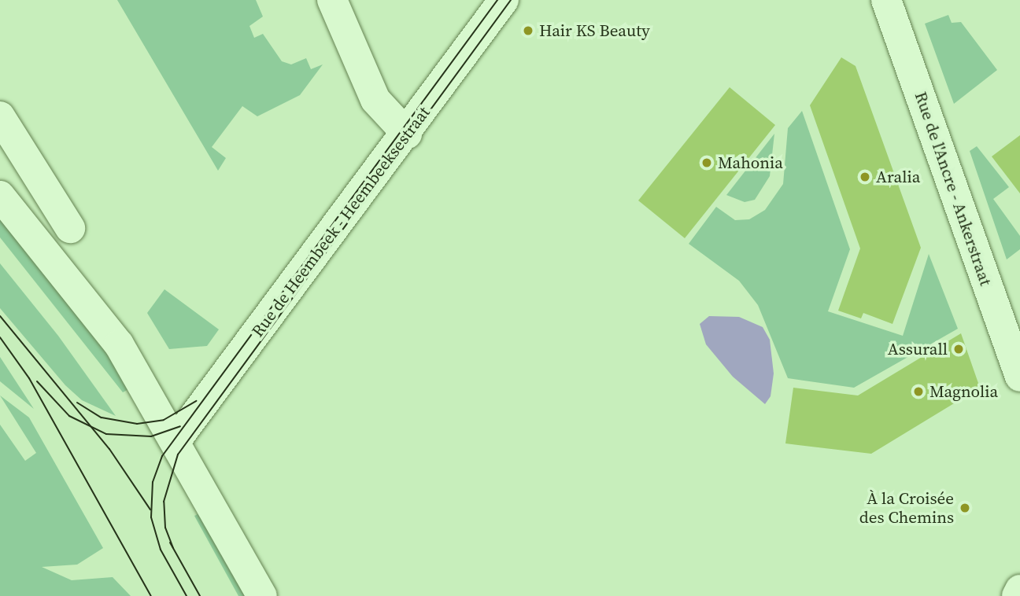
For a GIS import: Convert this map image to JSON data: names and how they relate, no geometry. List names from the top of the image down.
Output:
{
  "streets": {
    "street": ["Rue de l'Ancre - Ankerstraat", "Rue de Heembeek - Heembeeksestraat"]
  },
  "places": [
    "Hair KS Beauty",
    "Mahonia",
    "Aralia",
    "Assurall",
    "Magnolia",
    "À la Croisée des Chemins"
  ]
}
